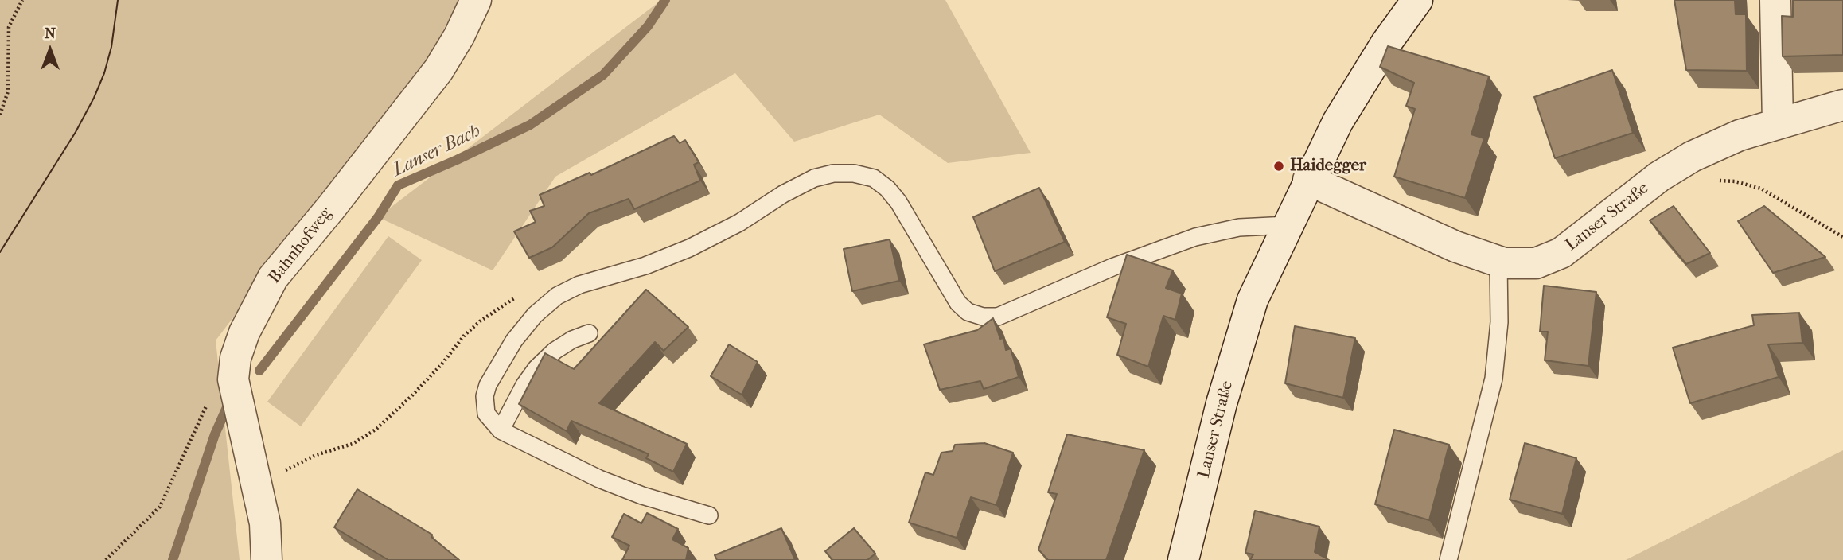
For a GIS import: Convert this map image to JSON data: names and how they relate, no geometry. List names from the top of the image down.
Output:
{
  "streets": {
    "street": ["Lanser Straße", "Bahnhofweg"]
  },
  "water": ["Lanser Bach"],
  "places": ["Haidegger"],
  "north": "top"
}
